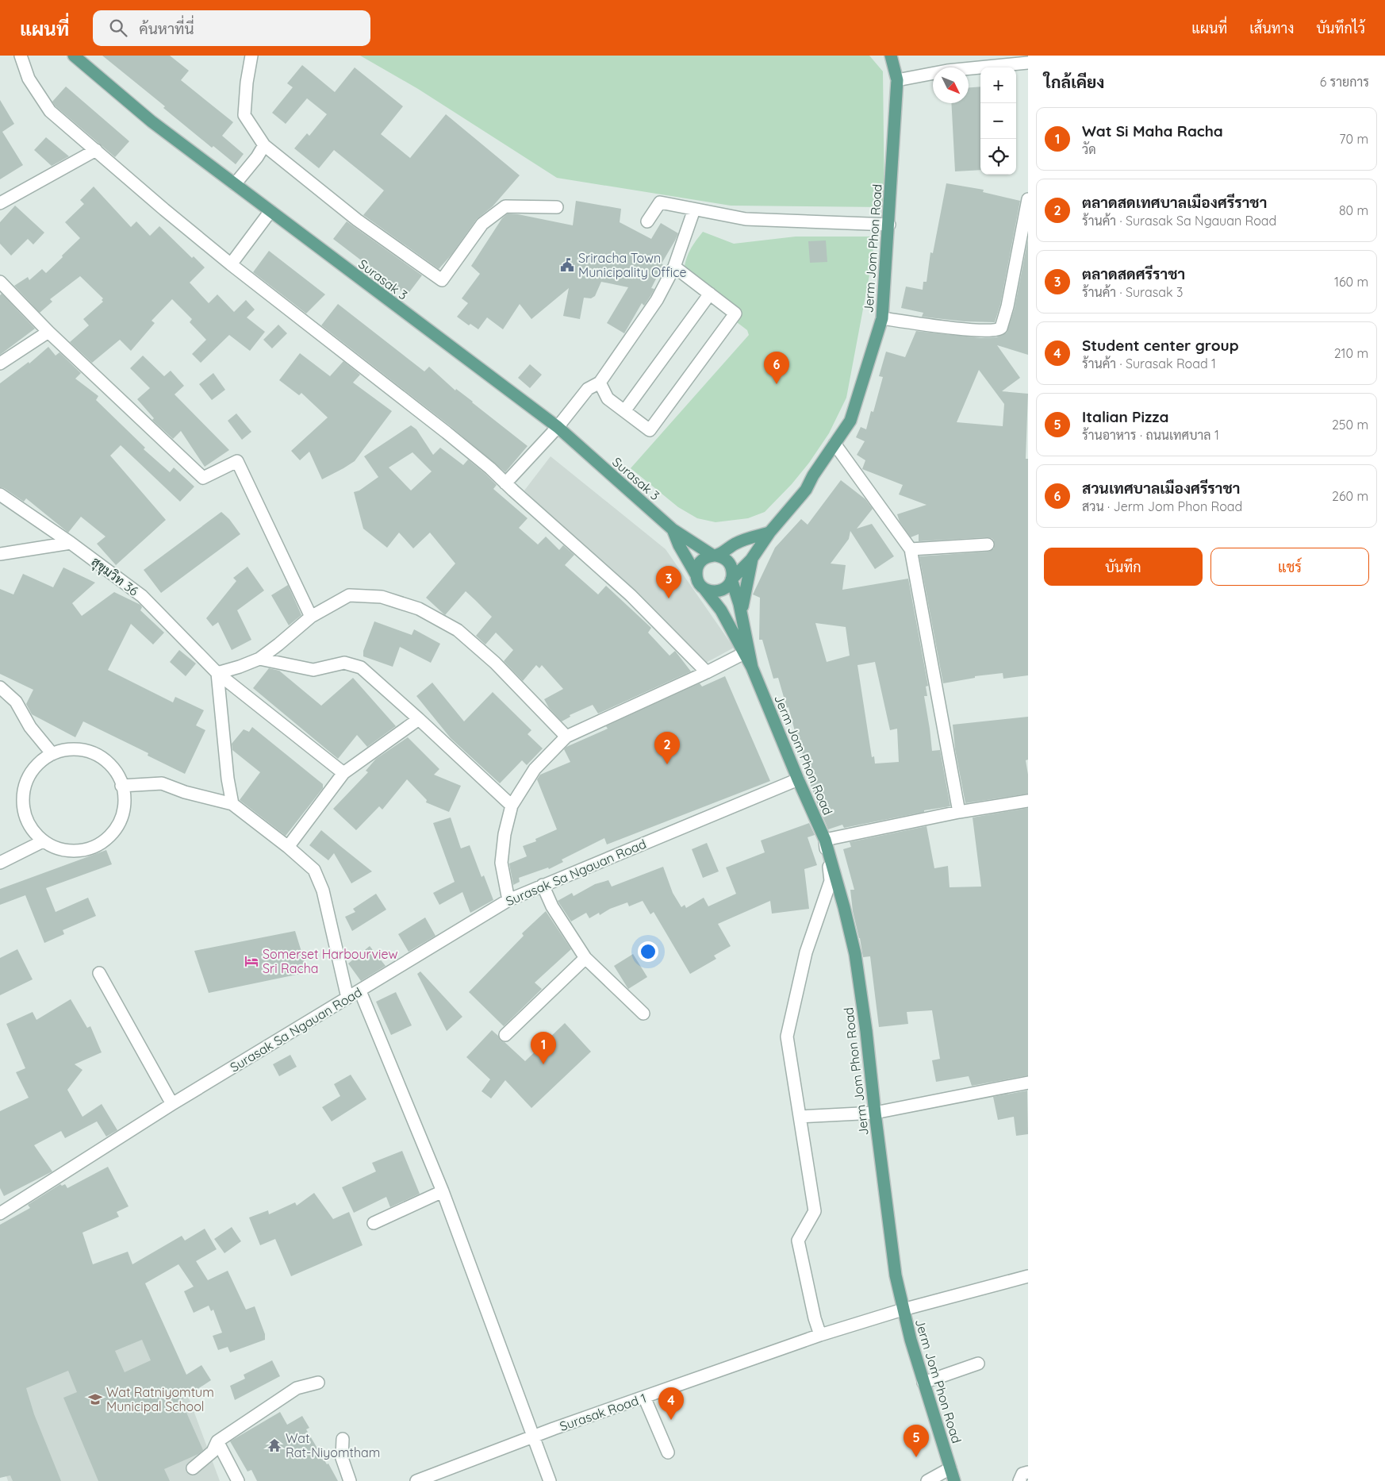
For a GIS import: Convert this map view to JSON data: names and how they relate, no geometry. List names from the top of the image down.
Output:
{
  "streets": {
    "main road": ["Jerm Jom Phon Road", "Surasak 3"],
    "street": ["สุขุมวิท 36", "Surasak Sa Ngauan Road", "Surasak Road 1"]
  },
  "crossings": [
    ["Jerm Jom Phon Road", "Surasak 3"],
    ["Jerm Jom Phon Road", "Surasak Sa Ngauan Road"],
    ["Jerm Jom Phon Road", "Surasak Road 1"]
  ],
  "places": {
    "public building": ["Sriracha Town Municipality Office"],
    "hotel": ["Somerset Harbourview Sri Racha"],
    "school or university": ["Wat Ratniyomtum Municipal School"],
    "temple": ["Wat Rat-Niyomtham"]
  },
  "north": "bottom right",
  "page": {
    "header": "แผนที่",
    "search": "ค้นหาที่นี่",
    "nav": ["แผนที่", "เส้นทาง", "บันทึกไว้"],
    "heading": ["ใกล้เคียง", "6 รายการ"],
    "map_buttons": ["+", "−"],
    "list": [
      {
        "mark": "1",
        "name": "Wat Si Maha Racha",
        "note": "วัด",
        "value": "70 m"
      },
      {
        "mark": "2",
        "name": "ตลาดสดเทศบาลเมืองศรีราชา",
        "note": "ร้านค้า · Surasak Sa Ngauan Road",
        "value": "80 m"
      },
      {
        "mark": "3",
        "name": "ตลาดสดศรีราชา",
        "note": "ร้านค้า · Surasak 3",
        "value": "160 m"
      },
      {
        "mark": "4",
        "name": "Student center group",
        "note": "ร้านค้า · Surasak Road 1",
        "value": "210 m"
      },
      {
        "mark": "5",
        "name": "Italian Pizza",
        "note": "ร้านอาหาร · ถนนเทศบาล 1",
        "value": "250 m"
      },
      {
        "mark": "6",
        "name": "สวนเทศบาลเมืองศรีราชา",
        "note": "สวน · Jerm Jom Phon Road",
        "value": "260 m"
      }
    ],
    "pins": [
      "6",
      "3",
      "2",
      "1",
      "4",
      "5"
    ],
    "buttons": ["บันทึก", "แชร์"]
  }
}
